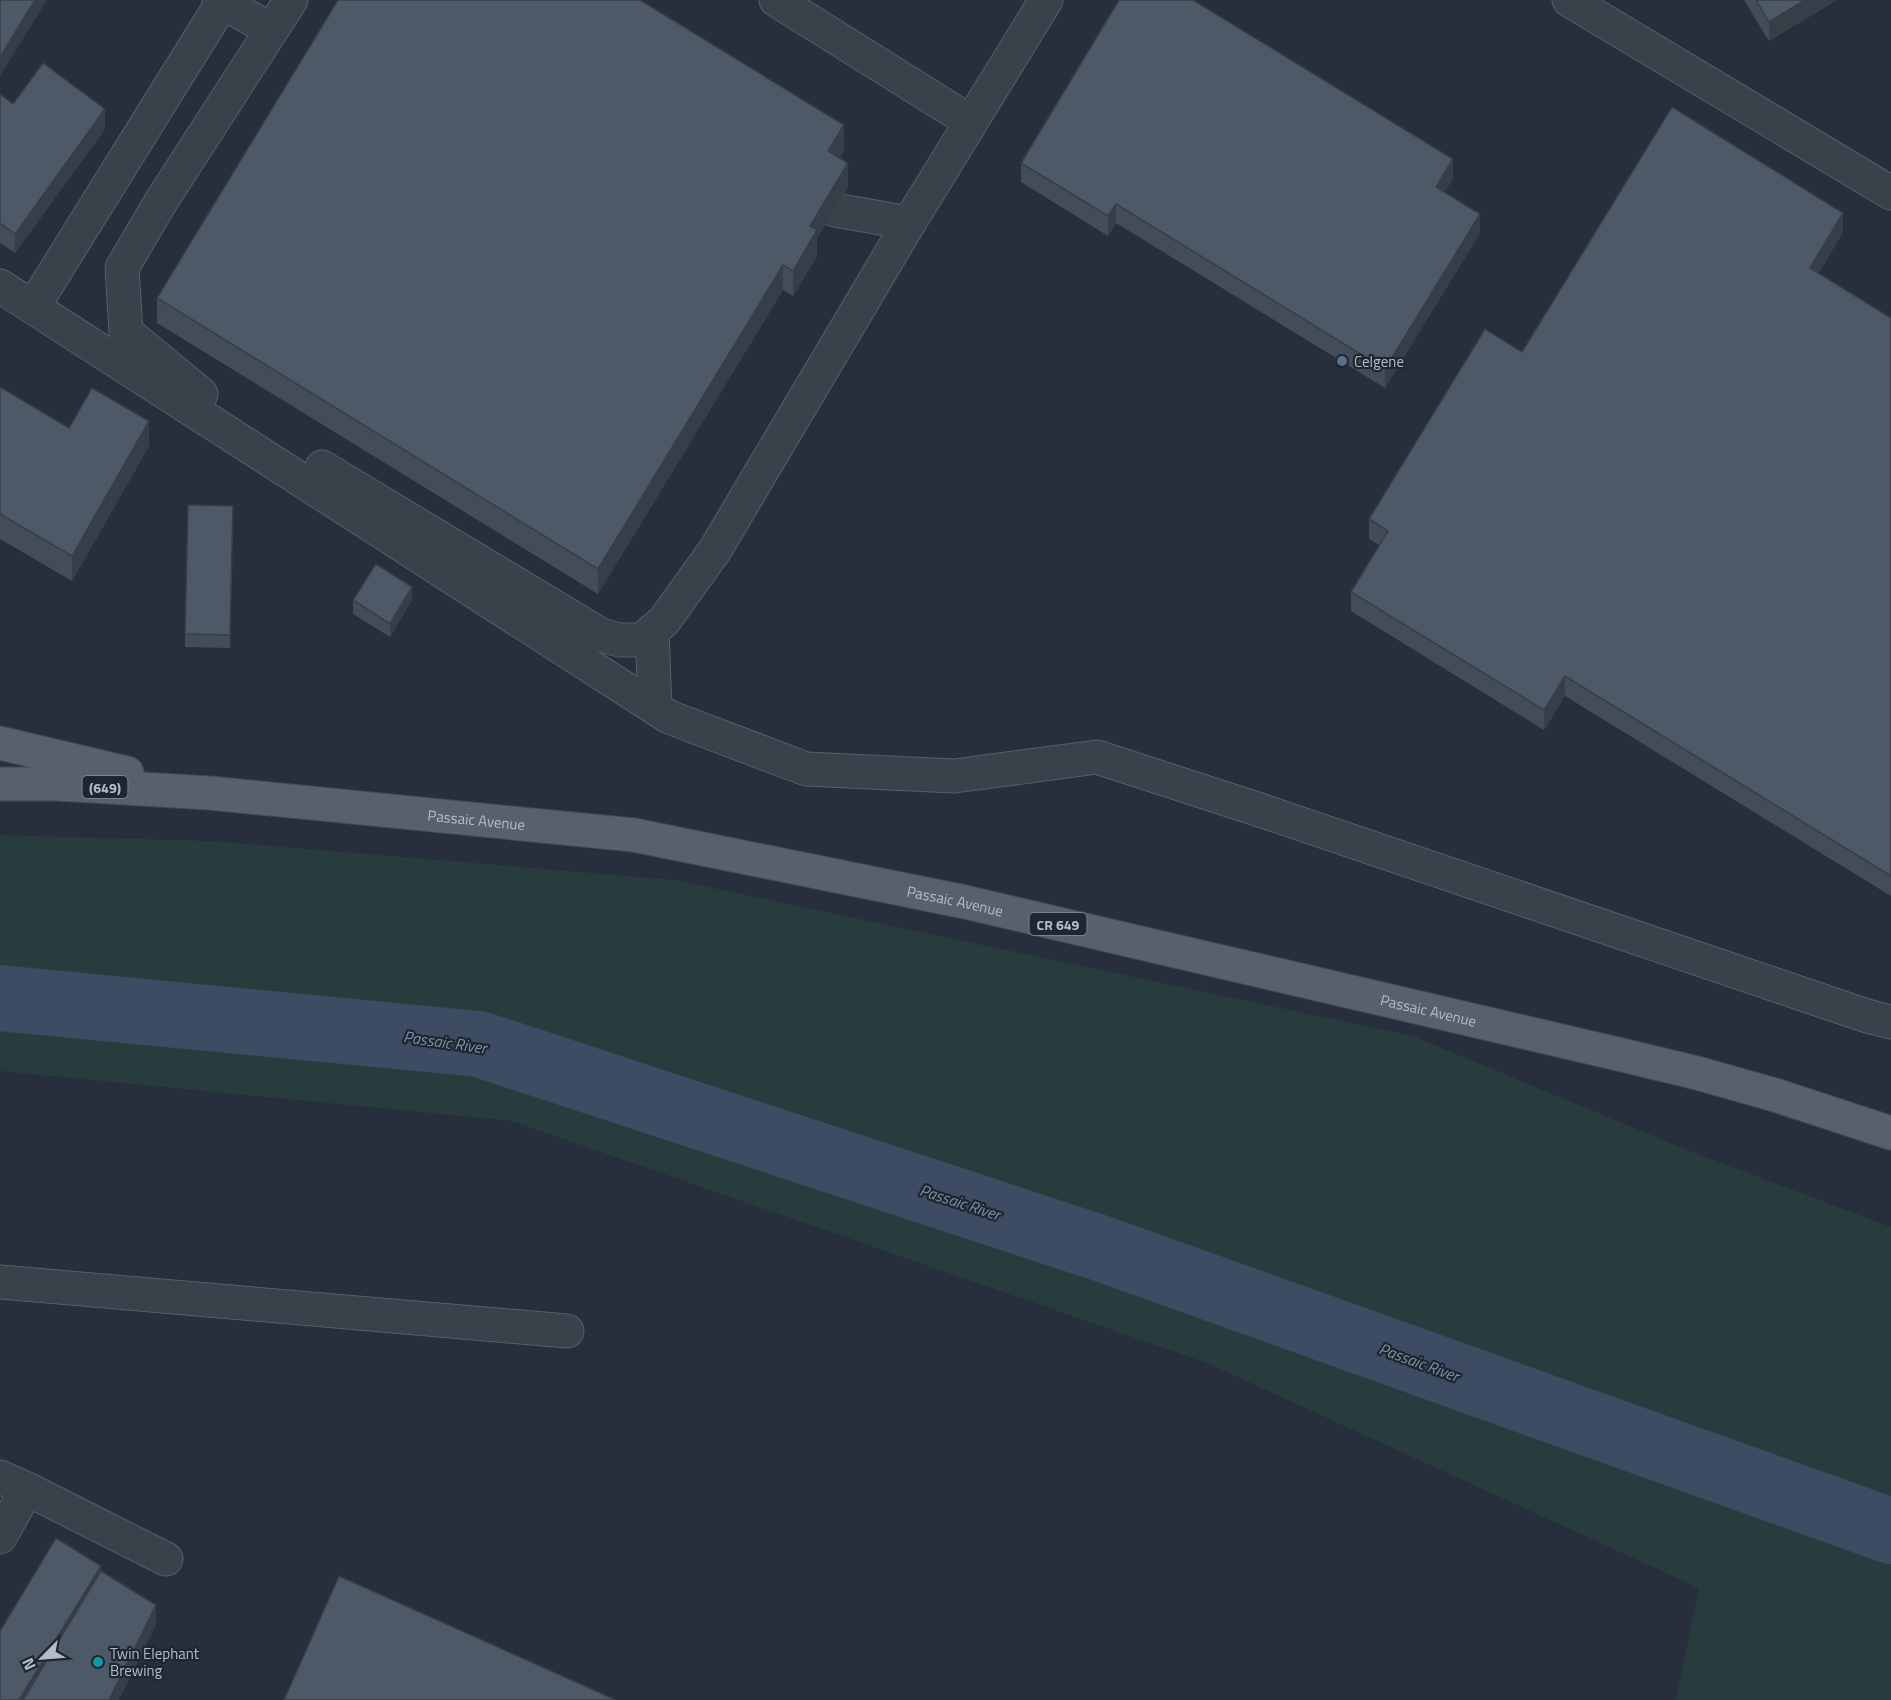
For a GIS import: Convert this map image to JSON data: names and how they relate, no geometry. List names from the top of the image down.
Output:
{
  "streets": {
    "main road": ["(649)", "Passaic Avenue", "CR 649"]
  },
  "water": ["Passaic River"],
  "places": ["Celgene", "Twin Elephant Brewing"],
  "north": "bottom left"
}
